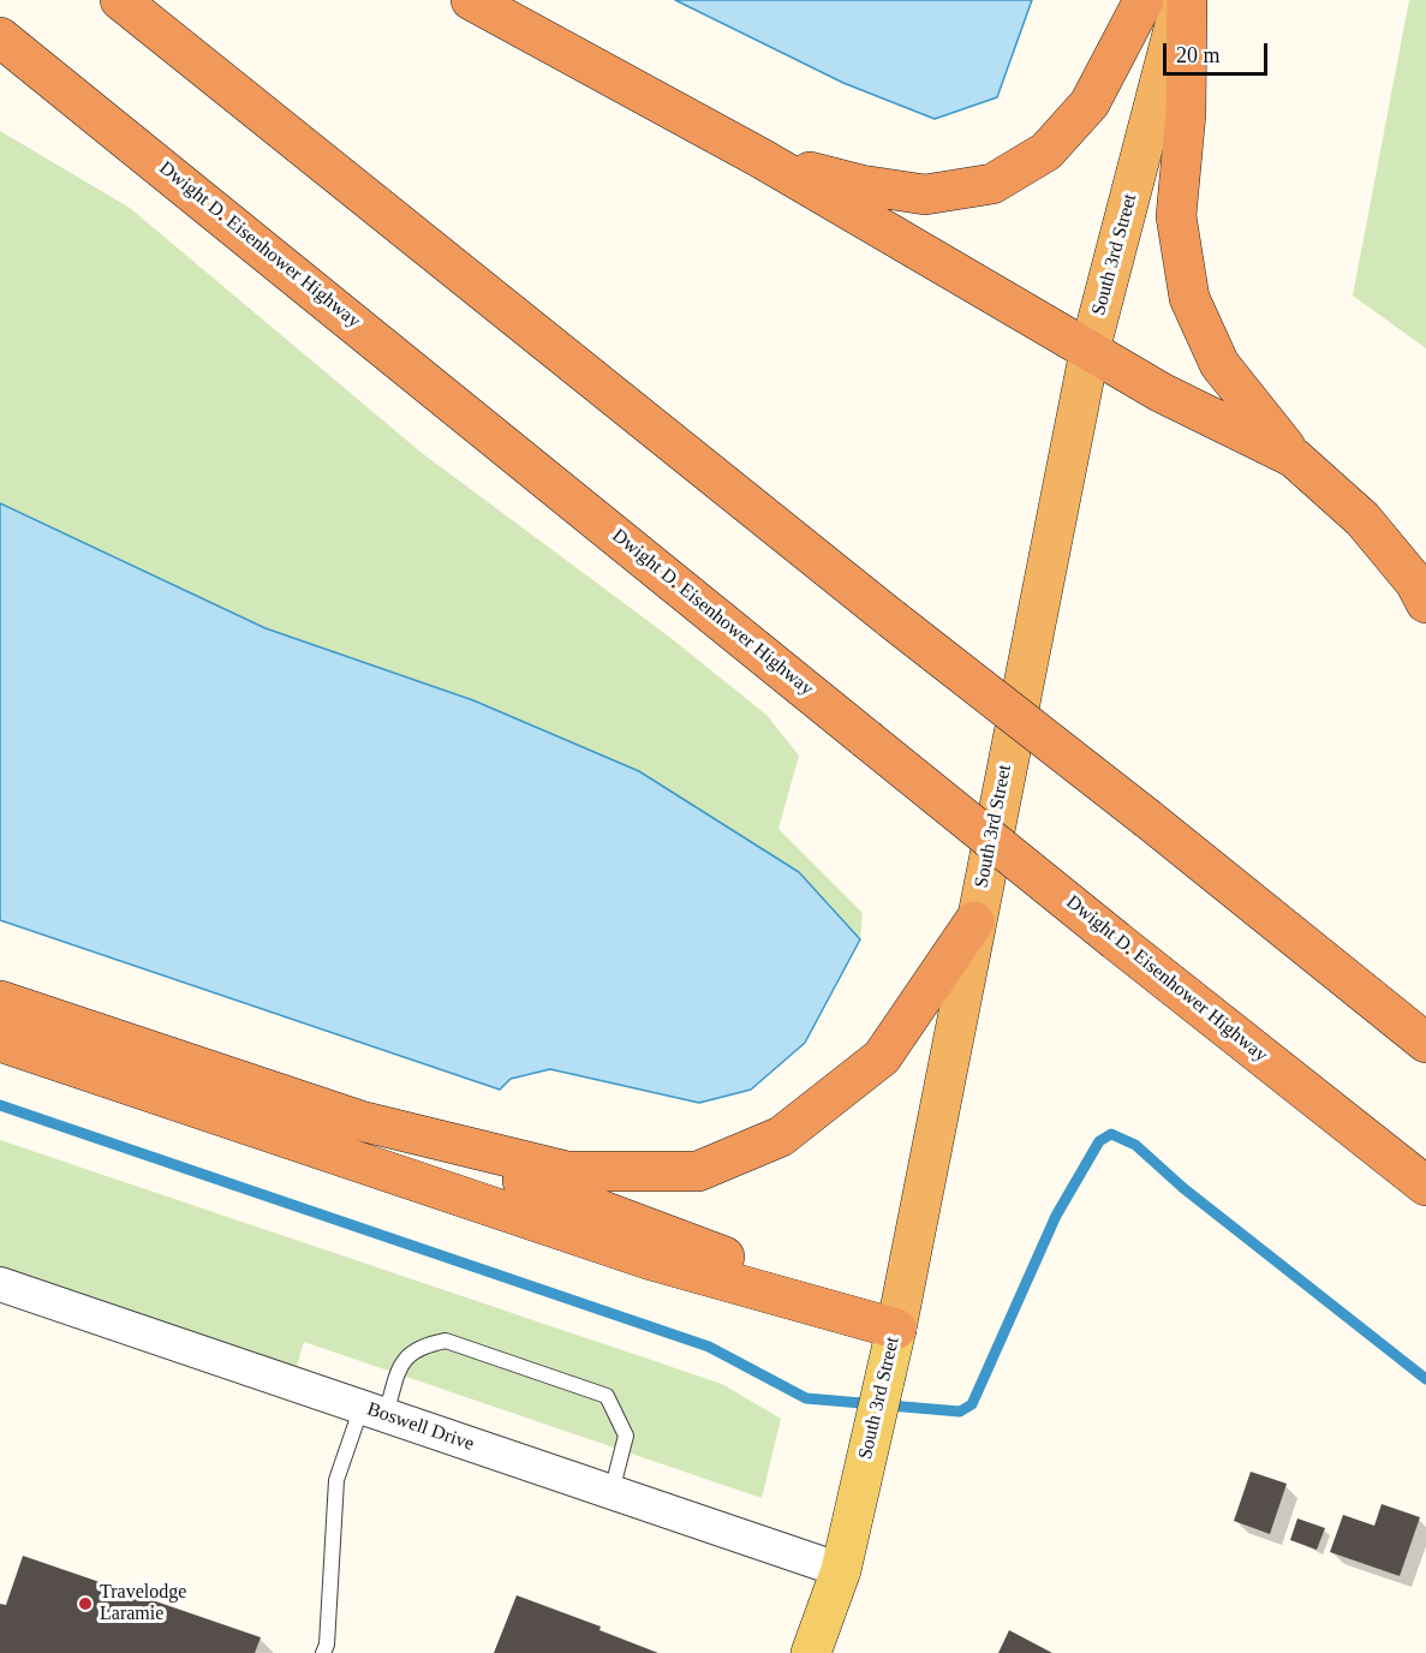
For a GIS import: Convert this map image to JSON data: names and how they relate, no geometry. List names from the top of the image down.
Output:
{
  "streets": {
    "highway": ["Dwight D. Eisenhower Highway", "South 3rd Street"],
    "street": ["Boswell Drive"]
  },
  "crossings": [
    ["South 3rd Street", "Boswell Drive"]
  ],
  "places": ["Travelodge Laramie"],
  "scale_bar": "20 m"
}
